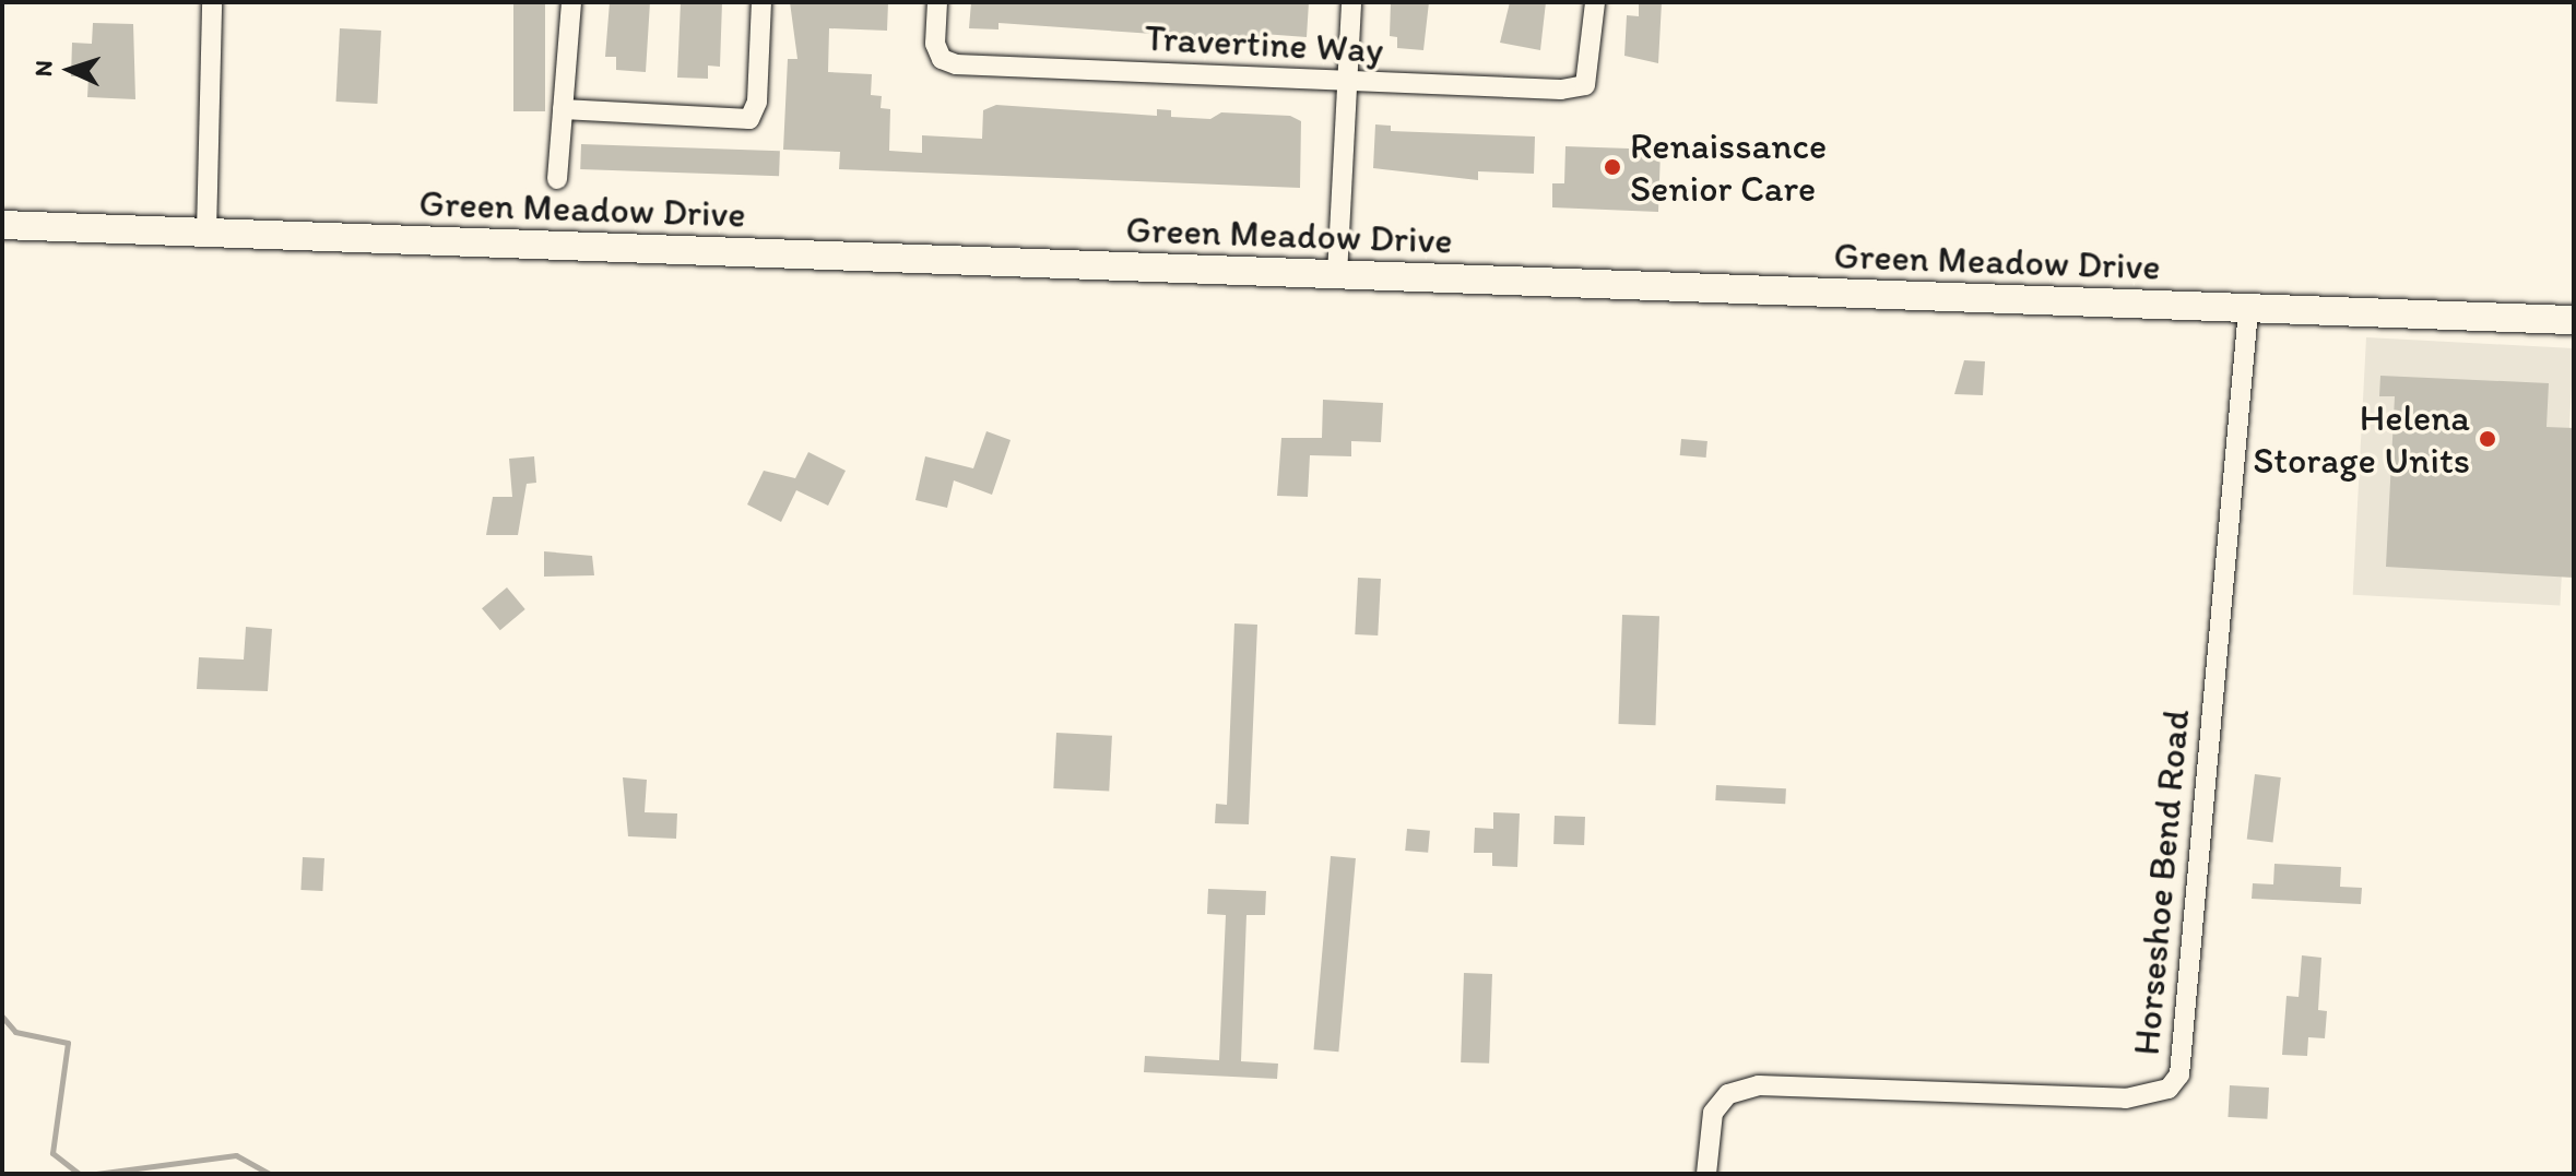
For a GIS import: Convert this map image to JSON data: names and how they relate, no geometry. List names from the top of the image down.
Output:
{
  "streets": {
    "main road": ["Green Meadow Drive"],
    "street": ["Travertine Way", "Horseshoe Bend Road"]
  },
  "crossings": [
    ["Green Meadow Drive", "Horseshoe Bend Road"]
  ],
  "places": ["Renaissance Senior Care", "Helena Storage Units"],
  "north": "left"
}
